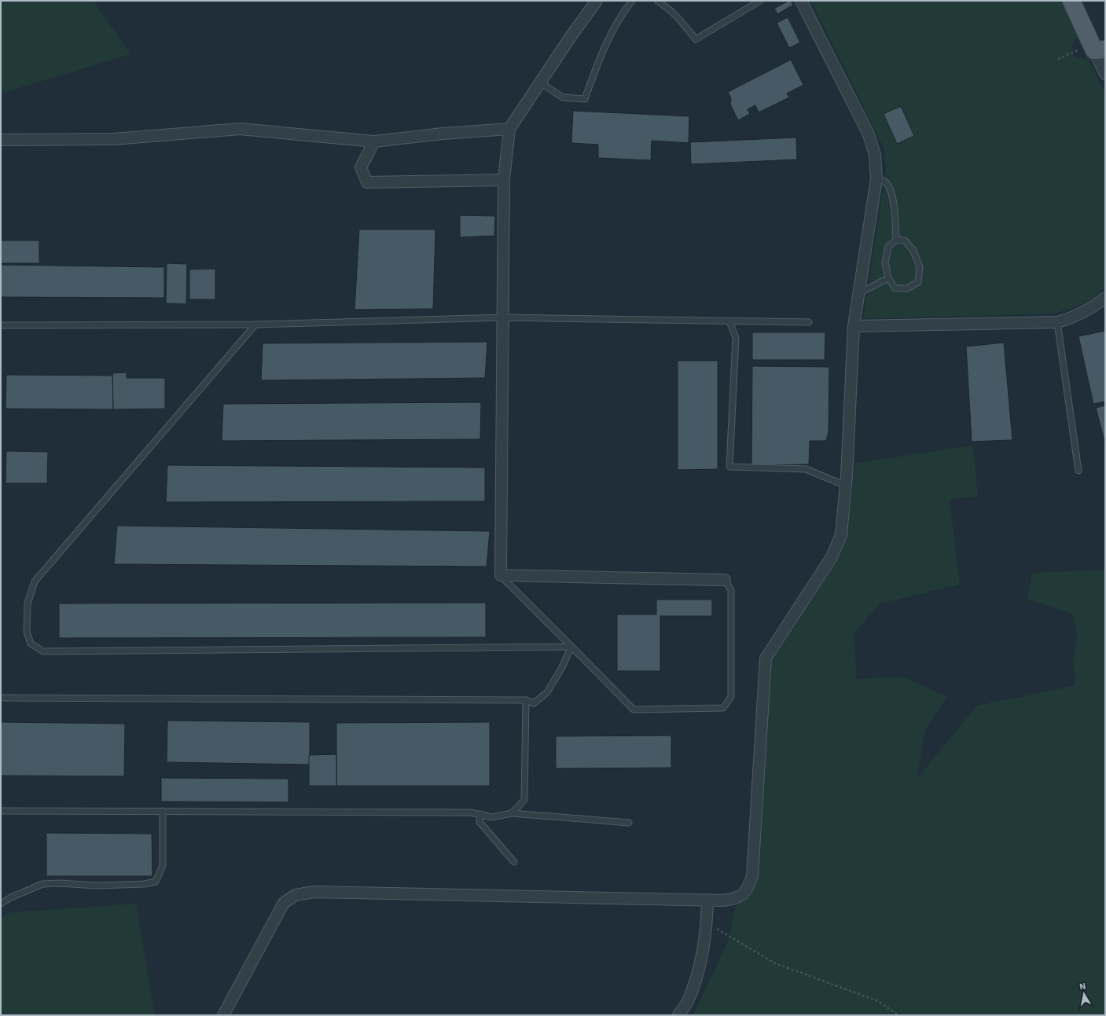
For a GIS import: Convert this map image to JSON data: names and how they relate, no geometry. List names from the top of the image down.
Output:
{
  "north": "top"
}
